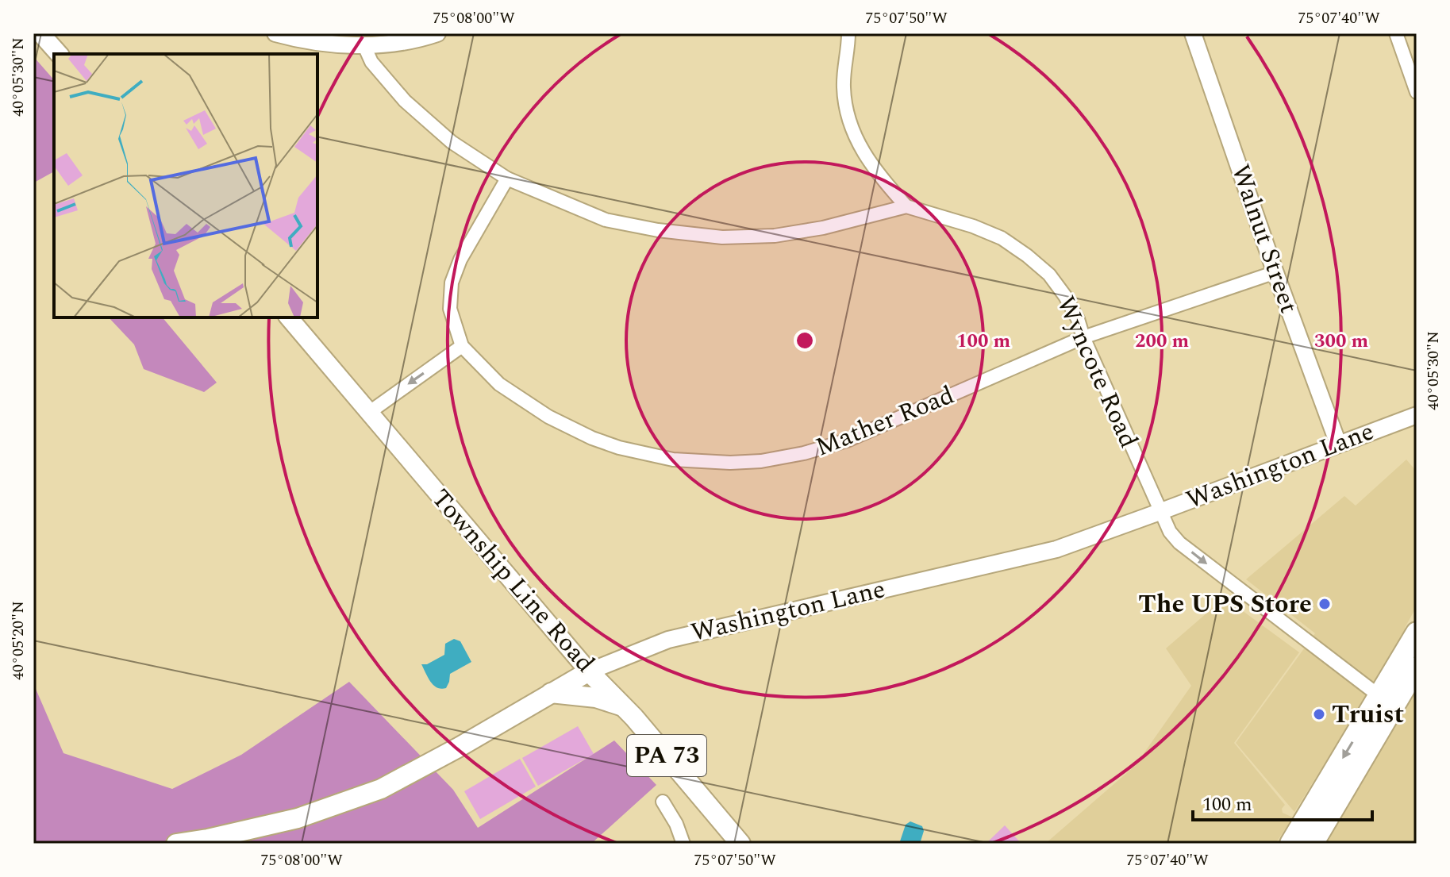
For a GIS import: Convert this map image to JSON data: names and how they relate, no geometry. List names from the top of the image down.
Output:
{
  "streets": {
    "main road": ["Washington Lane", "Township Line Road", "PA 73"],
    "street": ["Walnut Street", "Wyncote Road", "Mather Road"]
  },
  "crossings": [
    ["Walnut Street", "Mather Road"],
    ["Walnut Street", "Washington Lane"],
    ["Wyncote Road", "Mather Road"],
    ["Wyncote Road", "Washington Lane"],
    ["Washington Lane", "Township Line Road"]
  ],
  "one_way": ["Wyncote Road"],
  "places": ["The UPS Store", "Truist"],
  "scale_bar": "100 m",
  "coordinates": [
    "75°08'00\"W",
    "75°07'50\"W",
    "75°07'40\"W",
    "40°05'30\"N",
    "40°05'20\"N"
  ],
  "rings": ["100 m", "200 m", "300 m"]
}
